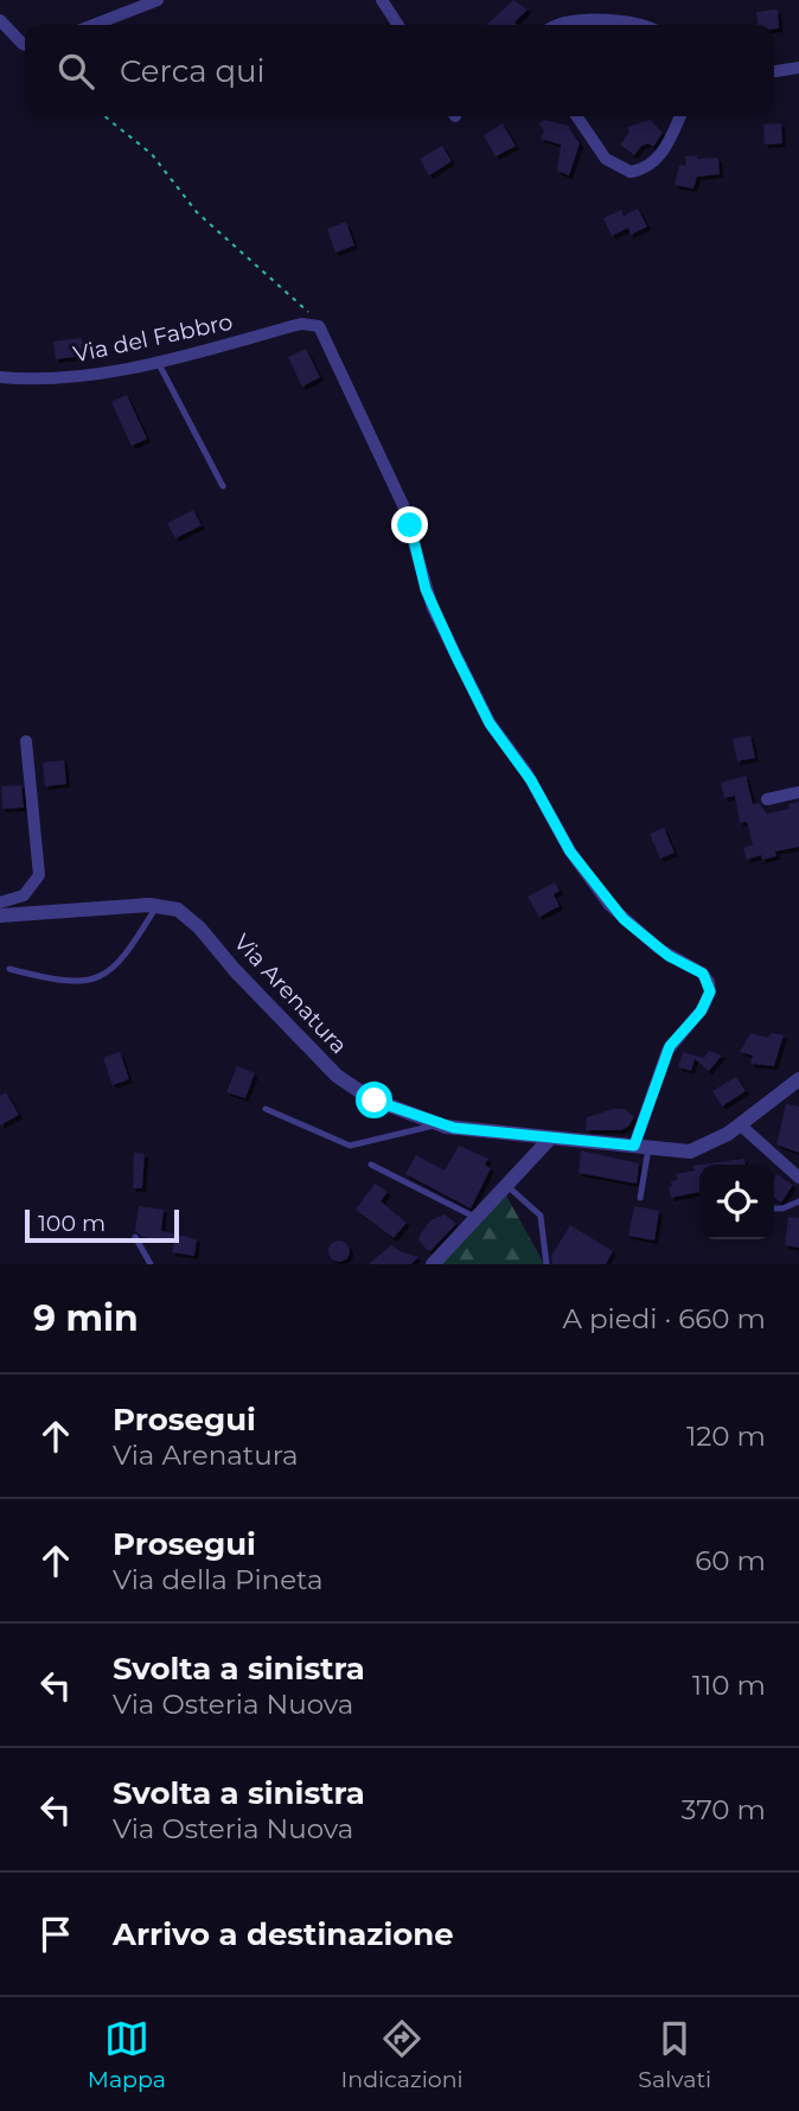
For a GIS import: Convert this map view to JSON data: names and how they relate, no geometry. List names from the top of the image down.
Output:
{
  "streets": {
    "street": ["Via del Fabbro", "Via Arenatura"]
  },
  "scale_bar": "100 m",
  "page": {
    "search": "Cerca qui",
    "scale": "100 m",
    "heading": ["9 min", "A piedi · 660 m"],
    "list": [
      ["Prosegui", "Via Arenatura", "120 m"],
      ["Prosegui", "Via della Pineta", "60 m"],
      ["Svolta a sinistra", "Via Osteria Nuova", "110 m"],
      ["Svolta a sinistra", "Via Osteria Nuova", "370 m"],
      "Arrivo a destinazione"
    ],
    "nav": ["Mappa", "Indicazioni", "Salvati"]
  }
}
